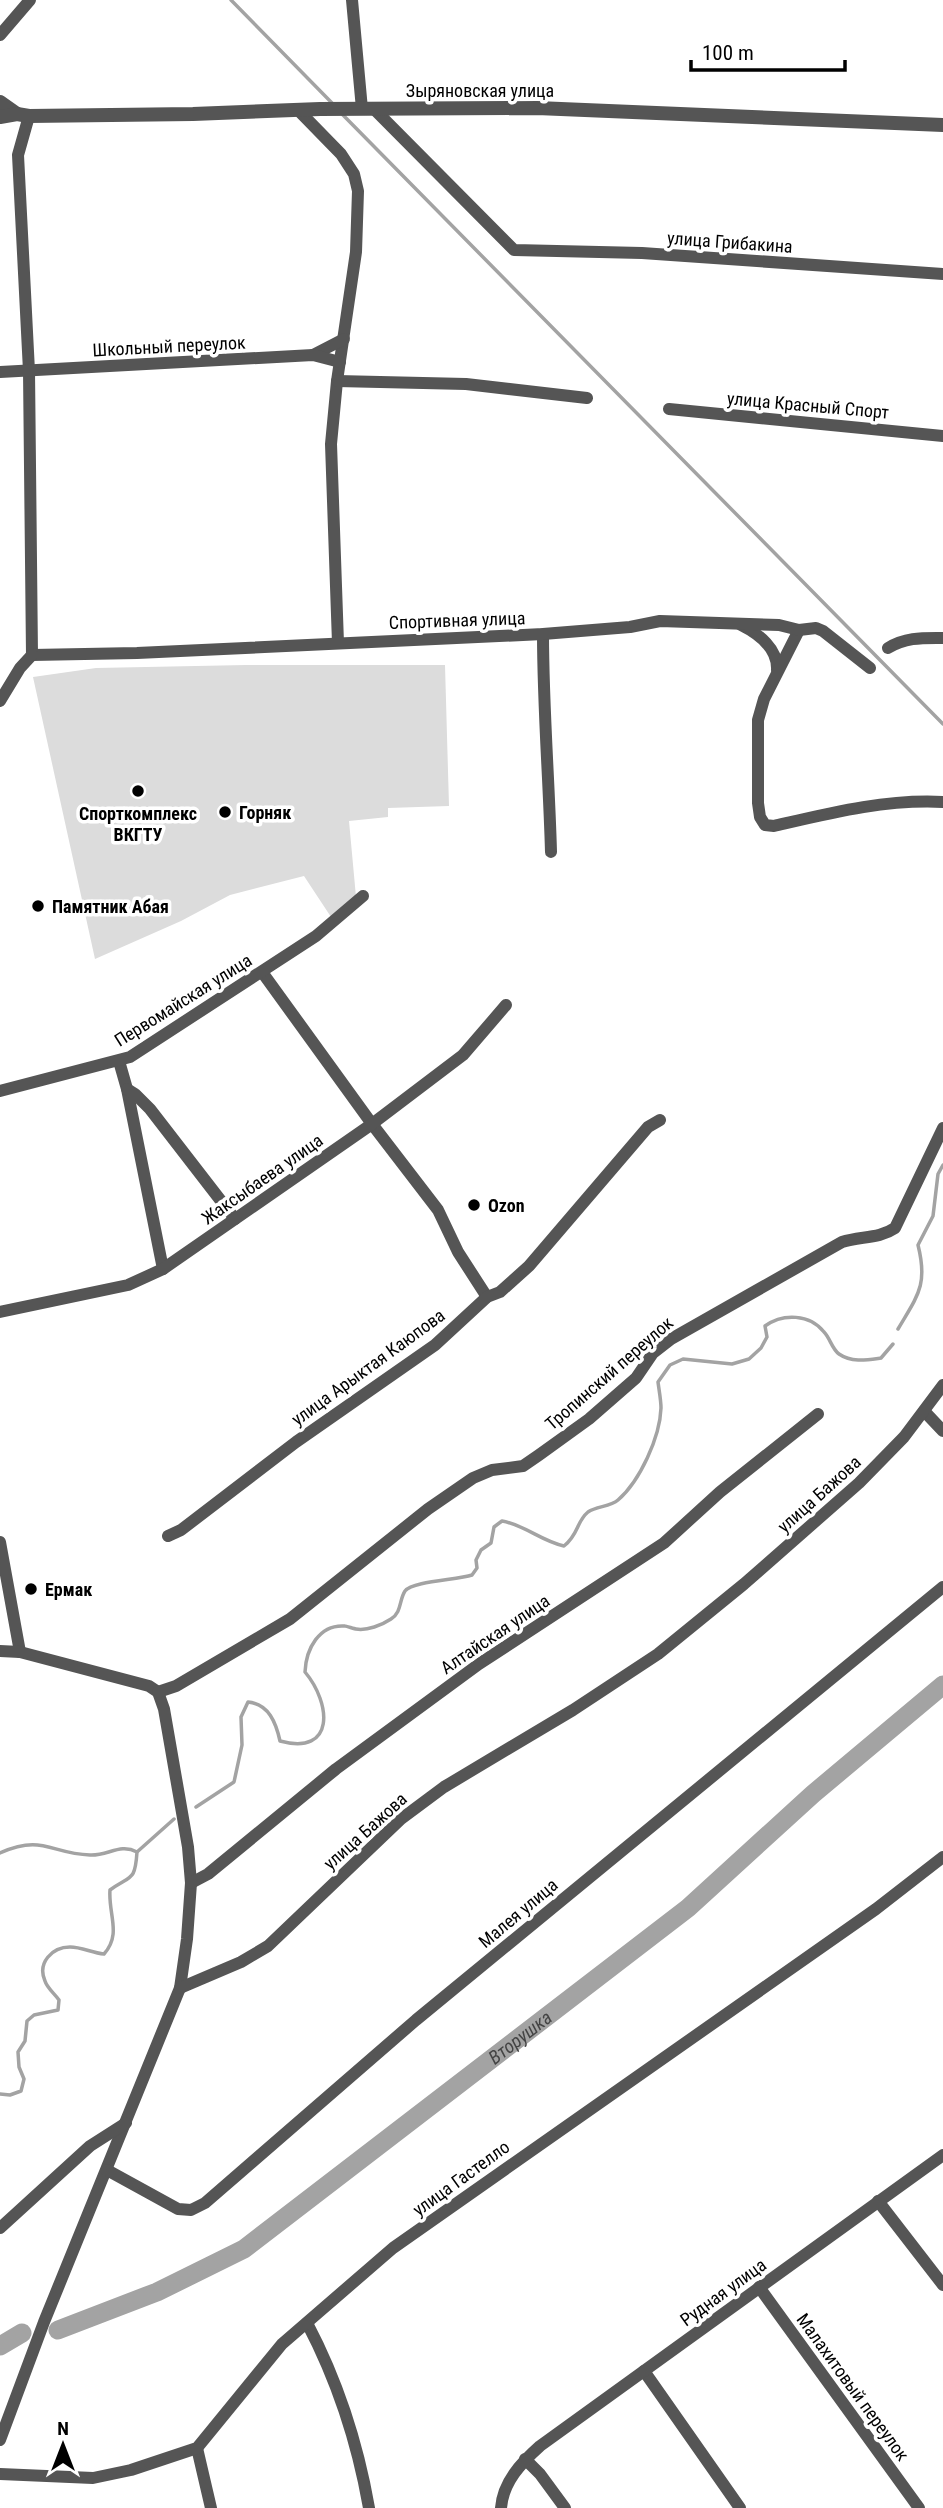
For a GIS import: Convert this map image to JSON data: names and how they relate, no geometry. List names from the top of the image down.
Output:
{
  "streets": {
    "street": [
      "Зыряновская улица",
      "улица Грибакина",
      "Школьный переулок",
      "улица Красный Спорт",
      "Спортивная улица",
      "Первомайская улица",
      "Жаксыбаева улица",
      "улица Арыктая Каюпова",
      "Тропинский переулок",
      "улица Бажова",
      "Алтайская улица",
      "Малея улица",
      "улица Гастелло",
      "Рудная улица",
      "Малахитовый переулок"
    ]
  },
  "crossings": [
    ["Зыряновская улица", "улица Грибакина"],
    ["Рудная улица", "Малахитовый переулок"]
  ],
  "water": ["Вторушка"],
  "places": [
    "Спорткомплекс ВКГТУ",
    "Горняк",
    "Памятник Абая",
    "Ozon",
    "Ермак"
  ],
  "scale_bar": "100 m",
  "north": "top"
}
